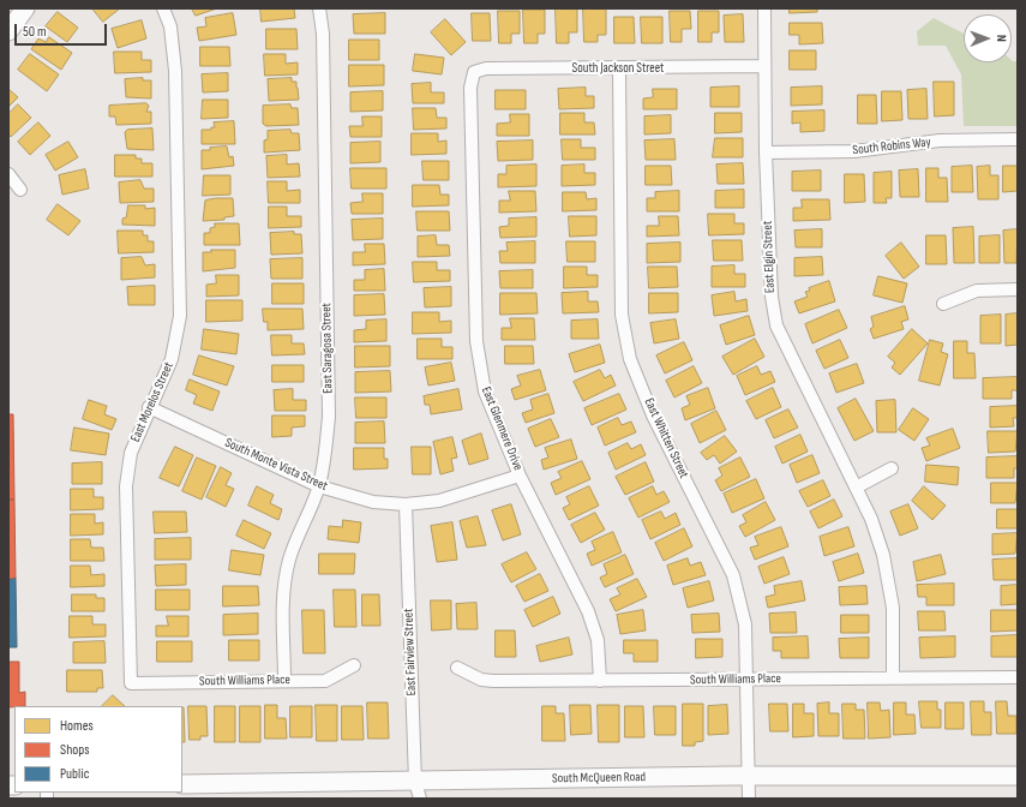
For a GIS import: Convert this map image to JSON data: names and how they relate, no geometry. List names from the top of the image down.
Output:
{
  "streets": {
    "main road": ["South McQueen Road"],
    "street": [
      "South Jackson Street",
      "South Robins Way",
      "East Elgin Street",
      "East Saragosa Street",
      "East Morelos Street",
      "East Glenmere Drive",
      "East Whitten Street",
      "South Monte Vista Street",
      "East Fairview Street",
      "South Williams Place"
    ]
  },
  "crossings": [
    ["South Jackson Street", "East Elgin Street"],
    ["South Jackson Street", "East Glenmere Drive"],
    ["South Jackson Street", "East Whitten Street"],
    ["South Robins Way", "East Elgin Street"],
    ["East Elgin Street", "South Williams Place"],
    ["East Saragosa Street", "South Monte Vista Street"],
    ["East Saragosa Street", "South Williams Place"],
    ["East Morelos Street", "South Monte Vista Street"],
    ["East Morelos Street", "South Williams Place"],
    ["East Glenmere Drive", "South Monte Vista Street"],
    ["East Glenmere Drive", "South Williams Place"],
    ["East Whitten Street", "South Williams Place"],
    ["East Whitten Street", "South McQueen Road"],
    ["South Monte Vista Street", "East Fairview Street"],
    ["East Fairview Street", "South McQueen Road"]
  ],
  "legend": ["Homes", "Shops", "Public"],
  "scale_bar": "50 m",
  "north": "right"
}
